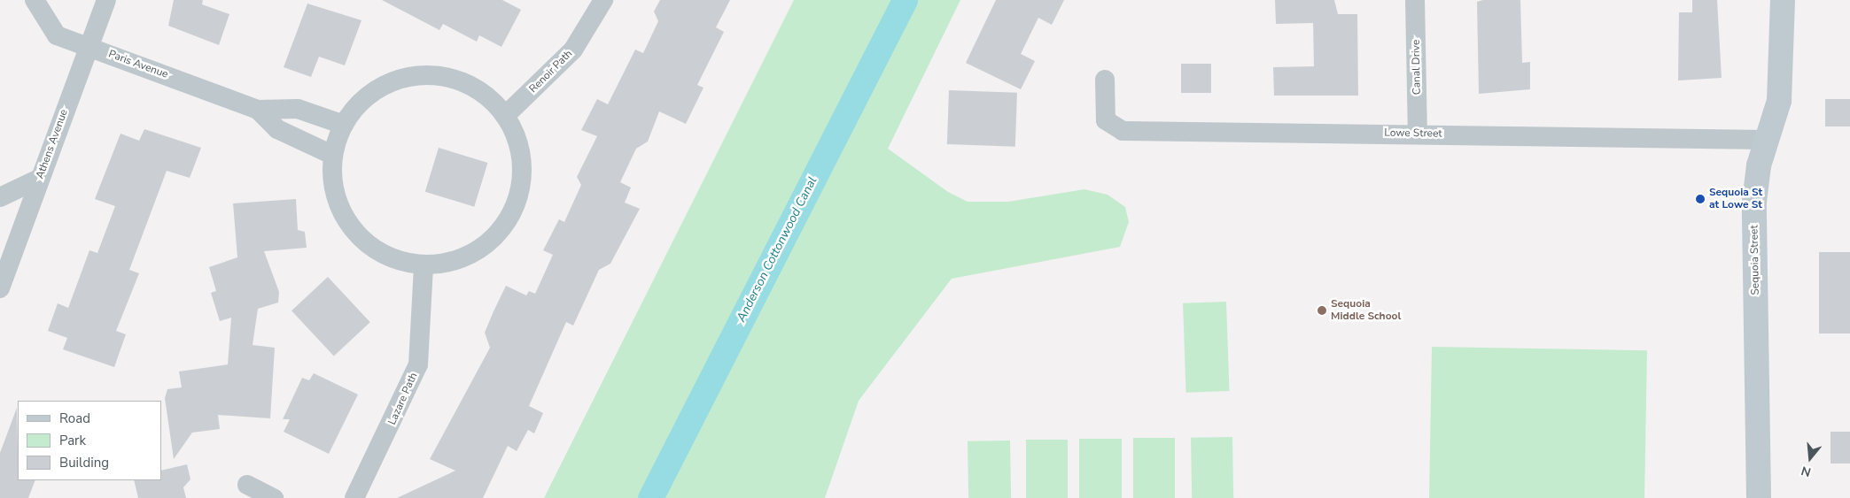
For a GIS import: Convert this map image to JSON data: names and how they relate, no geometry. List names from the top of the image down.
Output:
{
  "streets": {
    "street": [
      "Paris Avenue",
      "Canal Drive",
      "Renoir Path",
      "Lowe Street",
      "Athens Avenue",
      "Sequoia Street",
      "Lazare Path"
    ]
  },
  "crossings": [
    ["Paris Avenue", "Athens Avenue"],
    ["Canal Drive", "Lowe Street"],
    ["Lowe Street", "Sequoia Street"]
  ],
  "water": ["Anderson Cottonwood Canal"],
  "places": ["Sequoia St at Lowe St", "Sequoia Middle School"],
  "legend": ["Road", "Park", "Building"],
  "north": "bottom"
}
